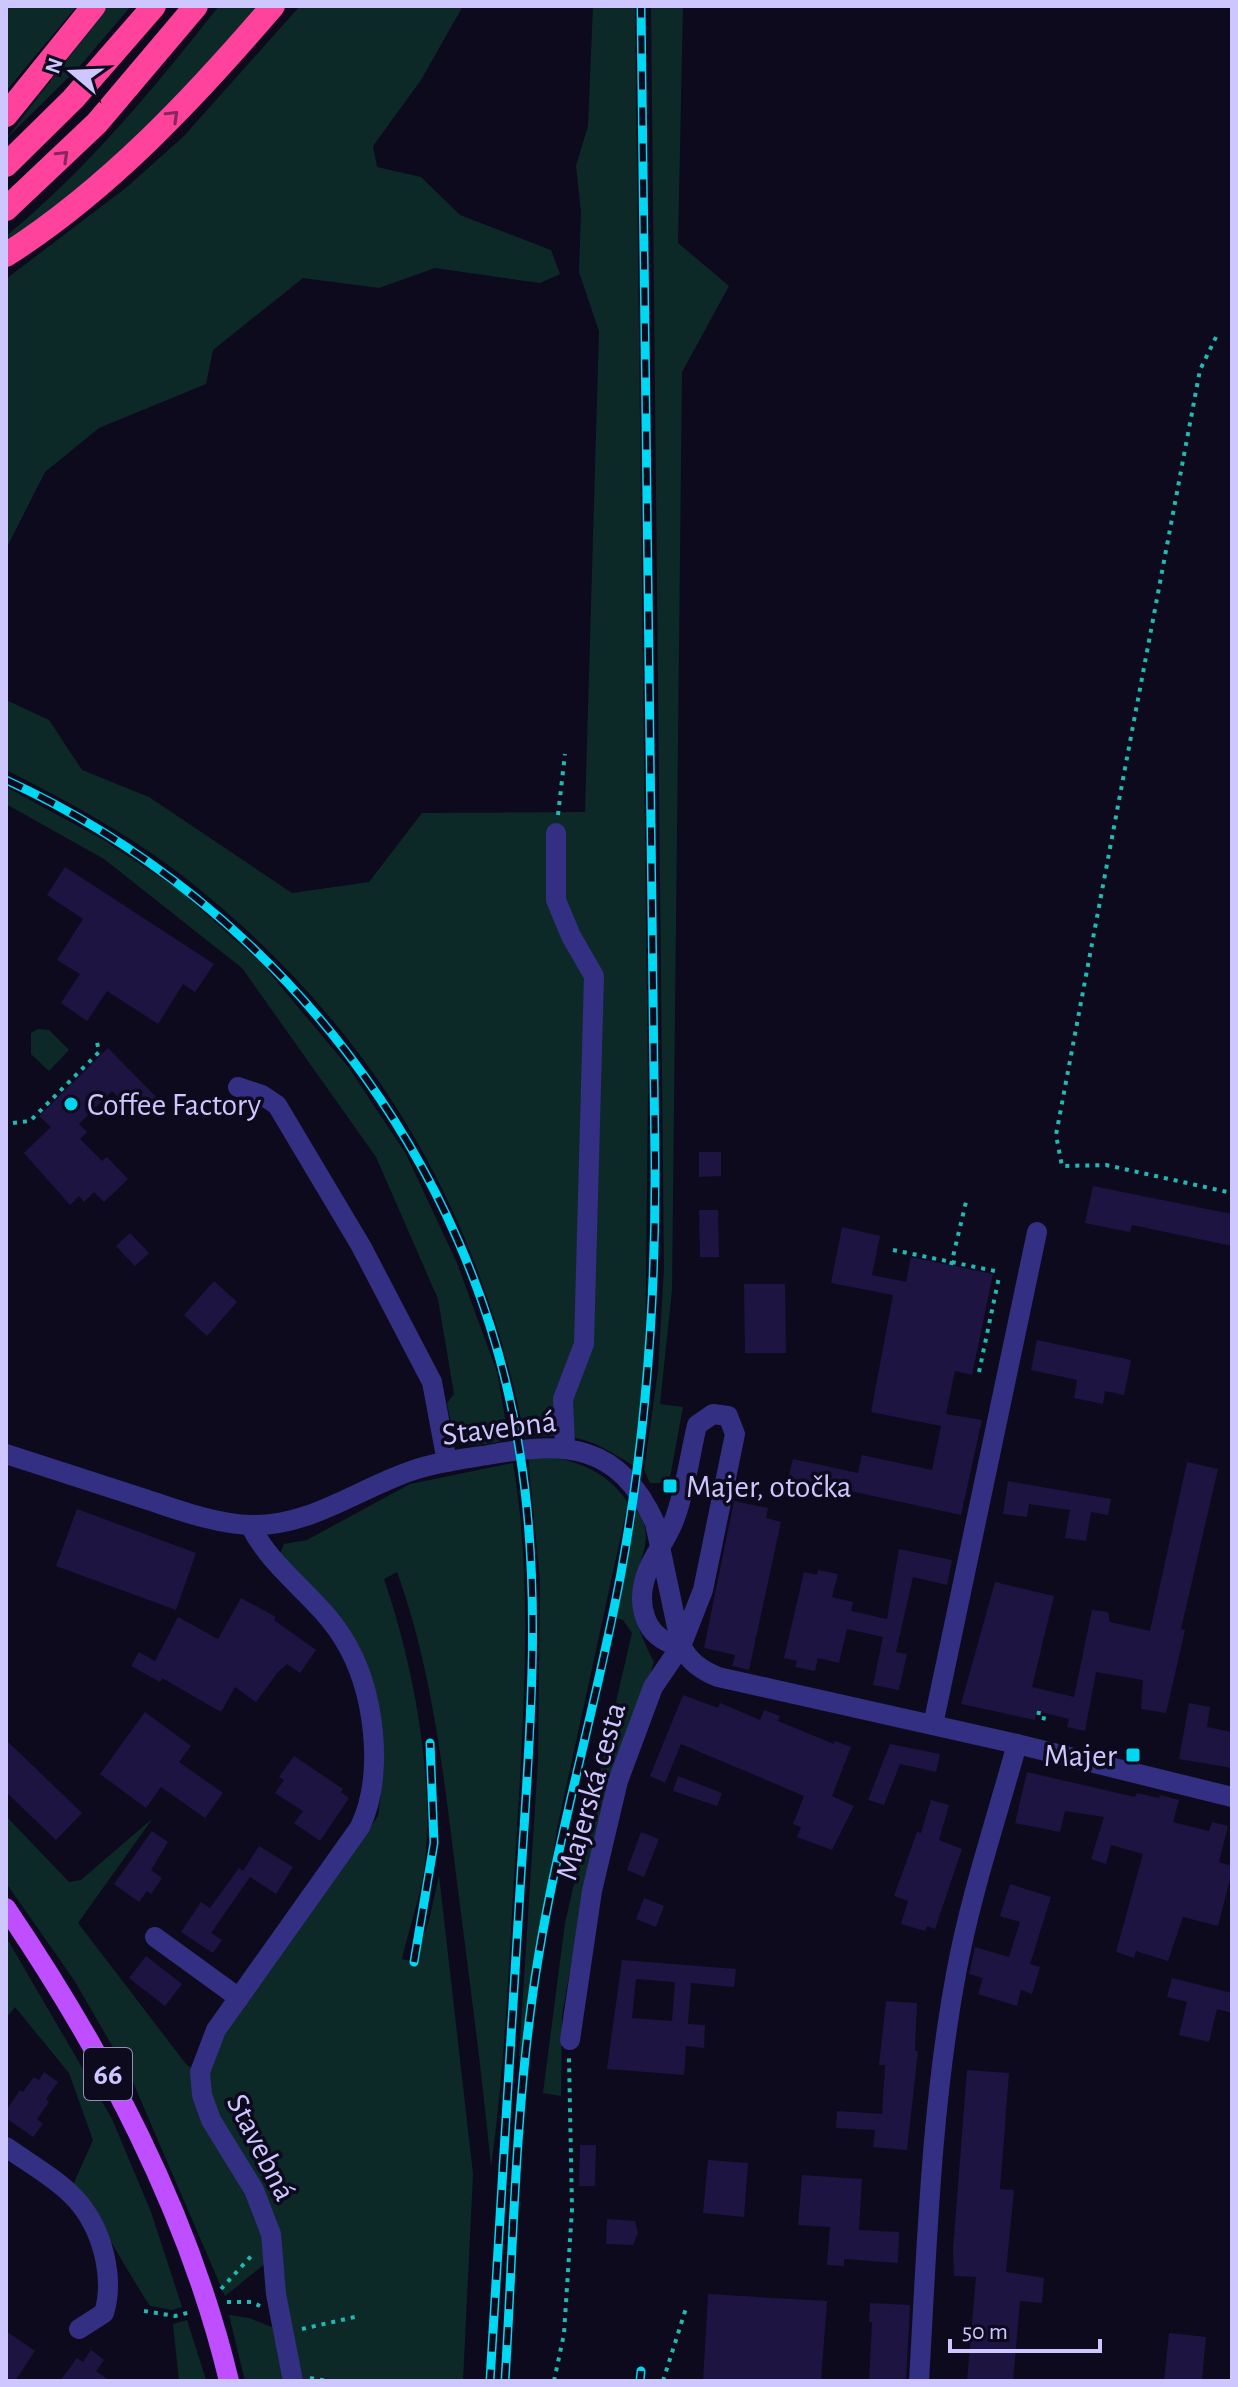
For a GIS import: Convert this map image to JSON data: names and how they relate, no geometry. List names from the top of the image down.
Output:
{
  "streets": {
    "main road": ["66"],
    "street": ["Stavebná", "Majerská cesta"]
  },
  "crossings": [
    ["Stavebná", "Majerská cesta"]
  ],
  "places": {
    "other": ["Coffee Factory"],
    "transit": ["Majer, otočka", "Majer"]
  },
  "scale_bar": "50 m",
  "north": "left"
}
